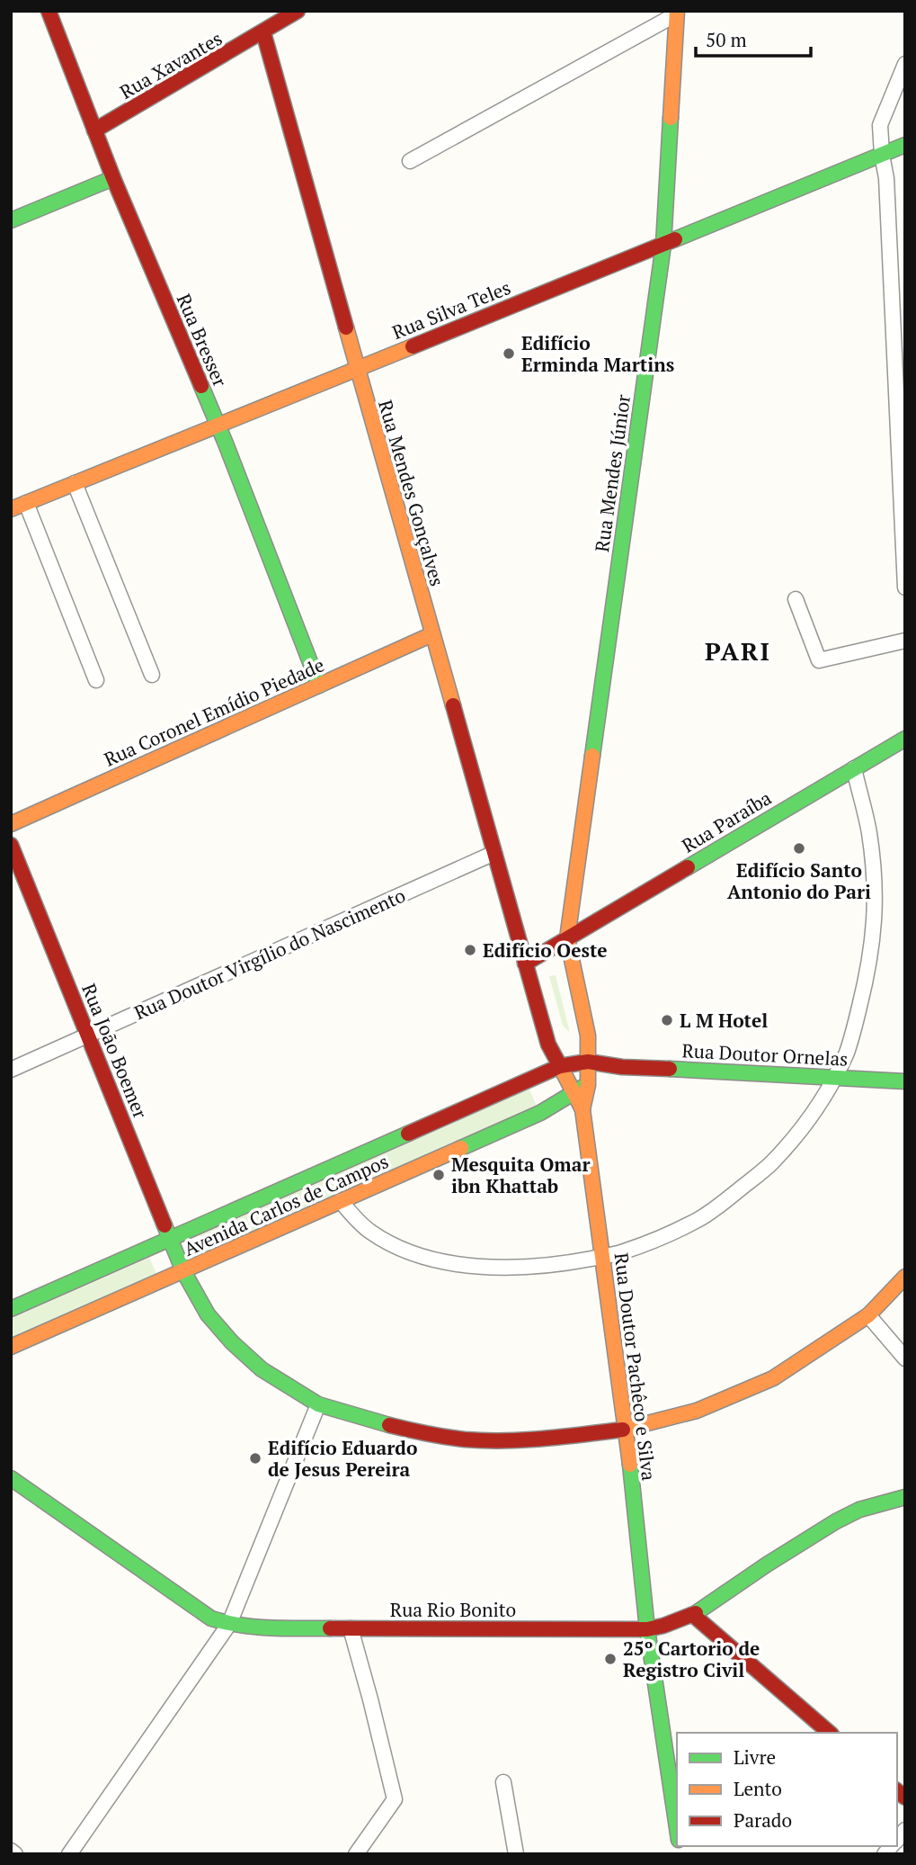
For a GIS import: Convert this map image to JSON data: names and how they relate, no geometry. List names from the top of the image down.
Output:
{
  "streets": {
    "street": [
      "Rua Xavantes",
      "Rua Silva Teles",
      "Rua Bresser",
      "Rua Mendes Júnior",
      "Rua Mendes Gonçalves",
      "Rua Coronel Emídio Piedade",
      "Rua Paraíba",
      "Rua Doutor Virgílio do Nascimento",
      "Rua João Boemer",
      "Rua Doutor Ornelas",
      "Avenida Carlos de Campos",
      "Rua Doutor Pachêco e Silva",
      "Rua Rio Bonito"
    ]
  },
  "crossings": [
    ["Rua Xavantes", "Rua Bresser"],
    ["Rua Xavantes", "Rua Mendes Gonçalves"],
    ["Rua Silva Teles", "Rua Bresser"],
    ["Rua Silva Teles", "Rua Mendes Júnior"],
    ["Rua Silva Teles", "Rua Mendes Gonçalves"],
    ["Rua Bresser", "Rua Coronel Emídio Piedade"],
    ["Rua Mendes Júnior", "Rua Paraíba"],
    ["Rua Mendes Júnior", "Rua Doutor Ornelas"],
    ["Rua Mendes Júnior", "Rua Doutor Pachêco e Silva"],
    ["Rua Mendes Gonçalves", "Rua Coronel Emídio Piedade"],
    ["Rua Mendes Gonçalves", "Rua Paraíba"],
    ["Rua Mendes Gonçalves", "Rua Doutor Virgílio do Nascimento"],
    ["Rua Mendes Gonçalves", "Rua Doutor Ornelas"],
    ["Rua Mendes Gonçalves", "Avenida Carlos de Campos"],
    ["Rua Mendes Gonçalves", "Rua Doutor Pachêco e Silva"],
    ["Rua Doutor Virgílio do Nascimento", "Rua João Boemer"],
    ["Rua João Boemer", "Avenida Carlos de Campos"],
    ["Rua João Boemer", "Rua Doutor Pachêco e Silva"],
    ["Rua Doutor Ornelas", "Avenida Carlos de Campos"],
    ["Rua Doutor Ornelas", "Rua Doutor Pachêco e Silva"],
    ["Avenida Carlos de Campos", "Rua Doutor Pachêco e Silva"],
    ["Rua Doutor Pachêco e Silva", "Rua Rio Bonito"]
  ],
  "districts": ["PARI"],
  "places": [
    "Edifício Erminda Martins",
    "Edifício Santo Antonio do Pari",
    "Edifício Oeste",
    "L M Hotel",
    "Mesquita Omar ibn Khattab",
    "Edifício Eduardo de Jesus Pereira",
    "25º Cartorio de Registro Civil"
  ],
  "legend": ["Livre", "Lento", "Parado"],
  "scale_bar": "50 m"
}
